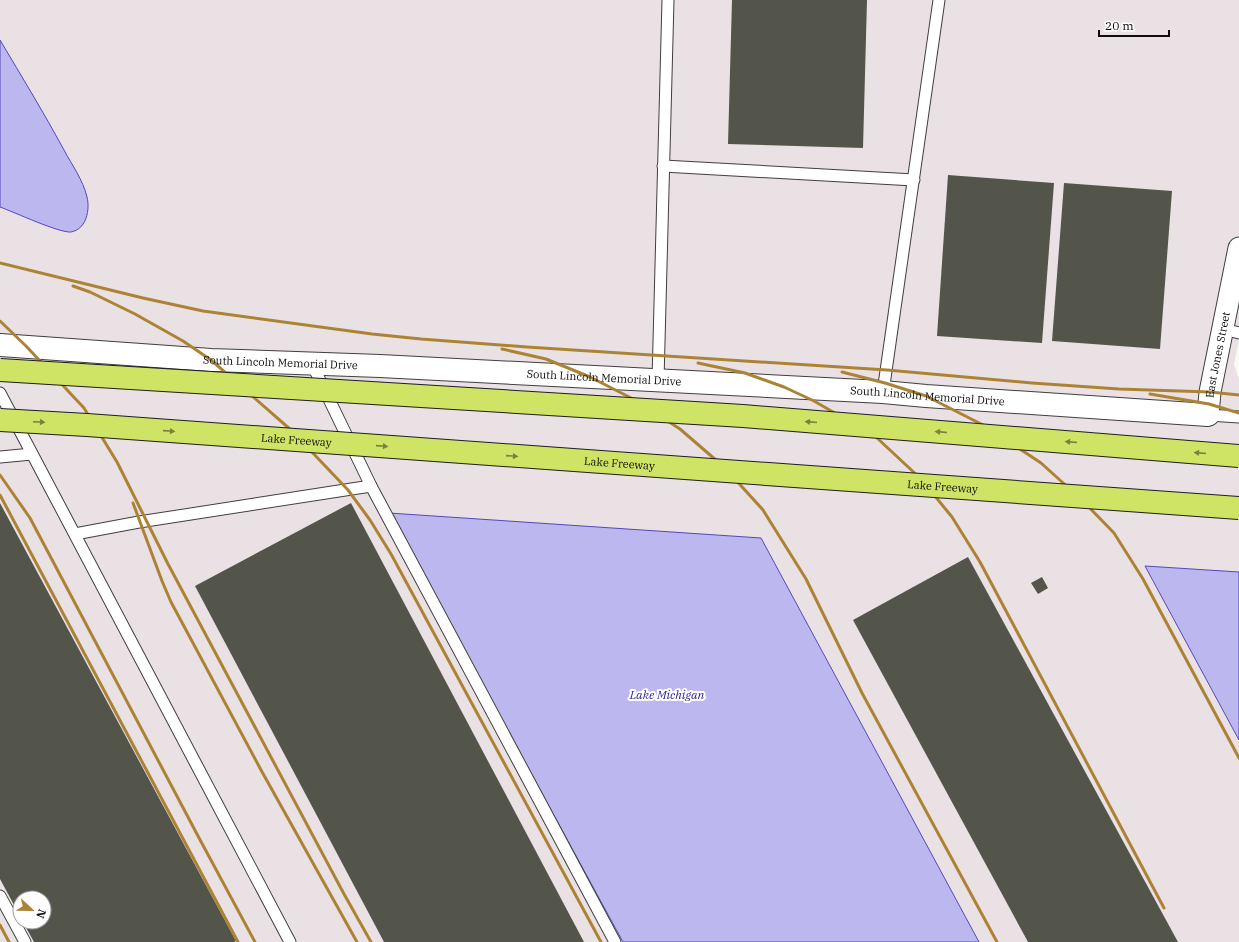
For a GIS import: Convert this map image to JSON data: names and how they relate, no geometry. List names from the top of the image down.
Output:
{
  "streets": {
    "highway": ["Lake Freeway"],
    "street": ["East Jones Street", "South Lincoln Memorial Drive"]
  },
  "crossings": [
    ["East Jones Street", "South Lincoln Memorial Drive"]
  ],
  "water": ["Lake Michigan"],
  "scale_bar": "20 m",
  "north": "right"
}
